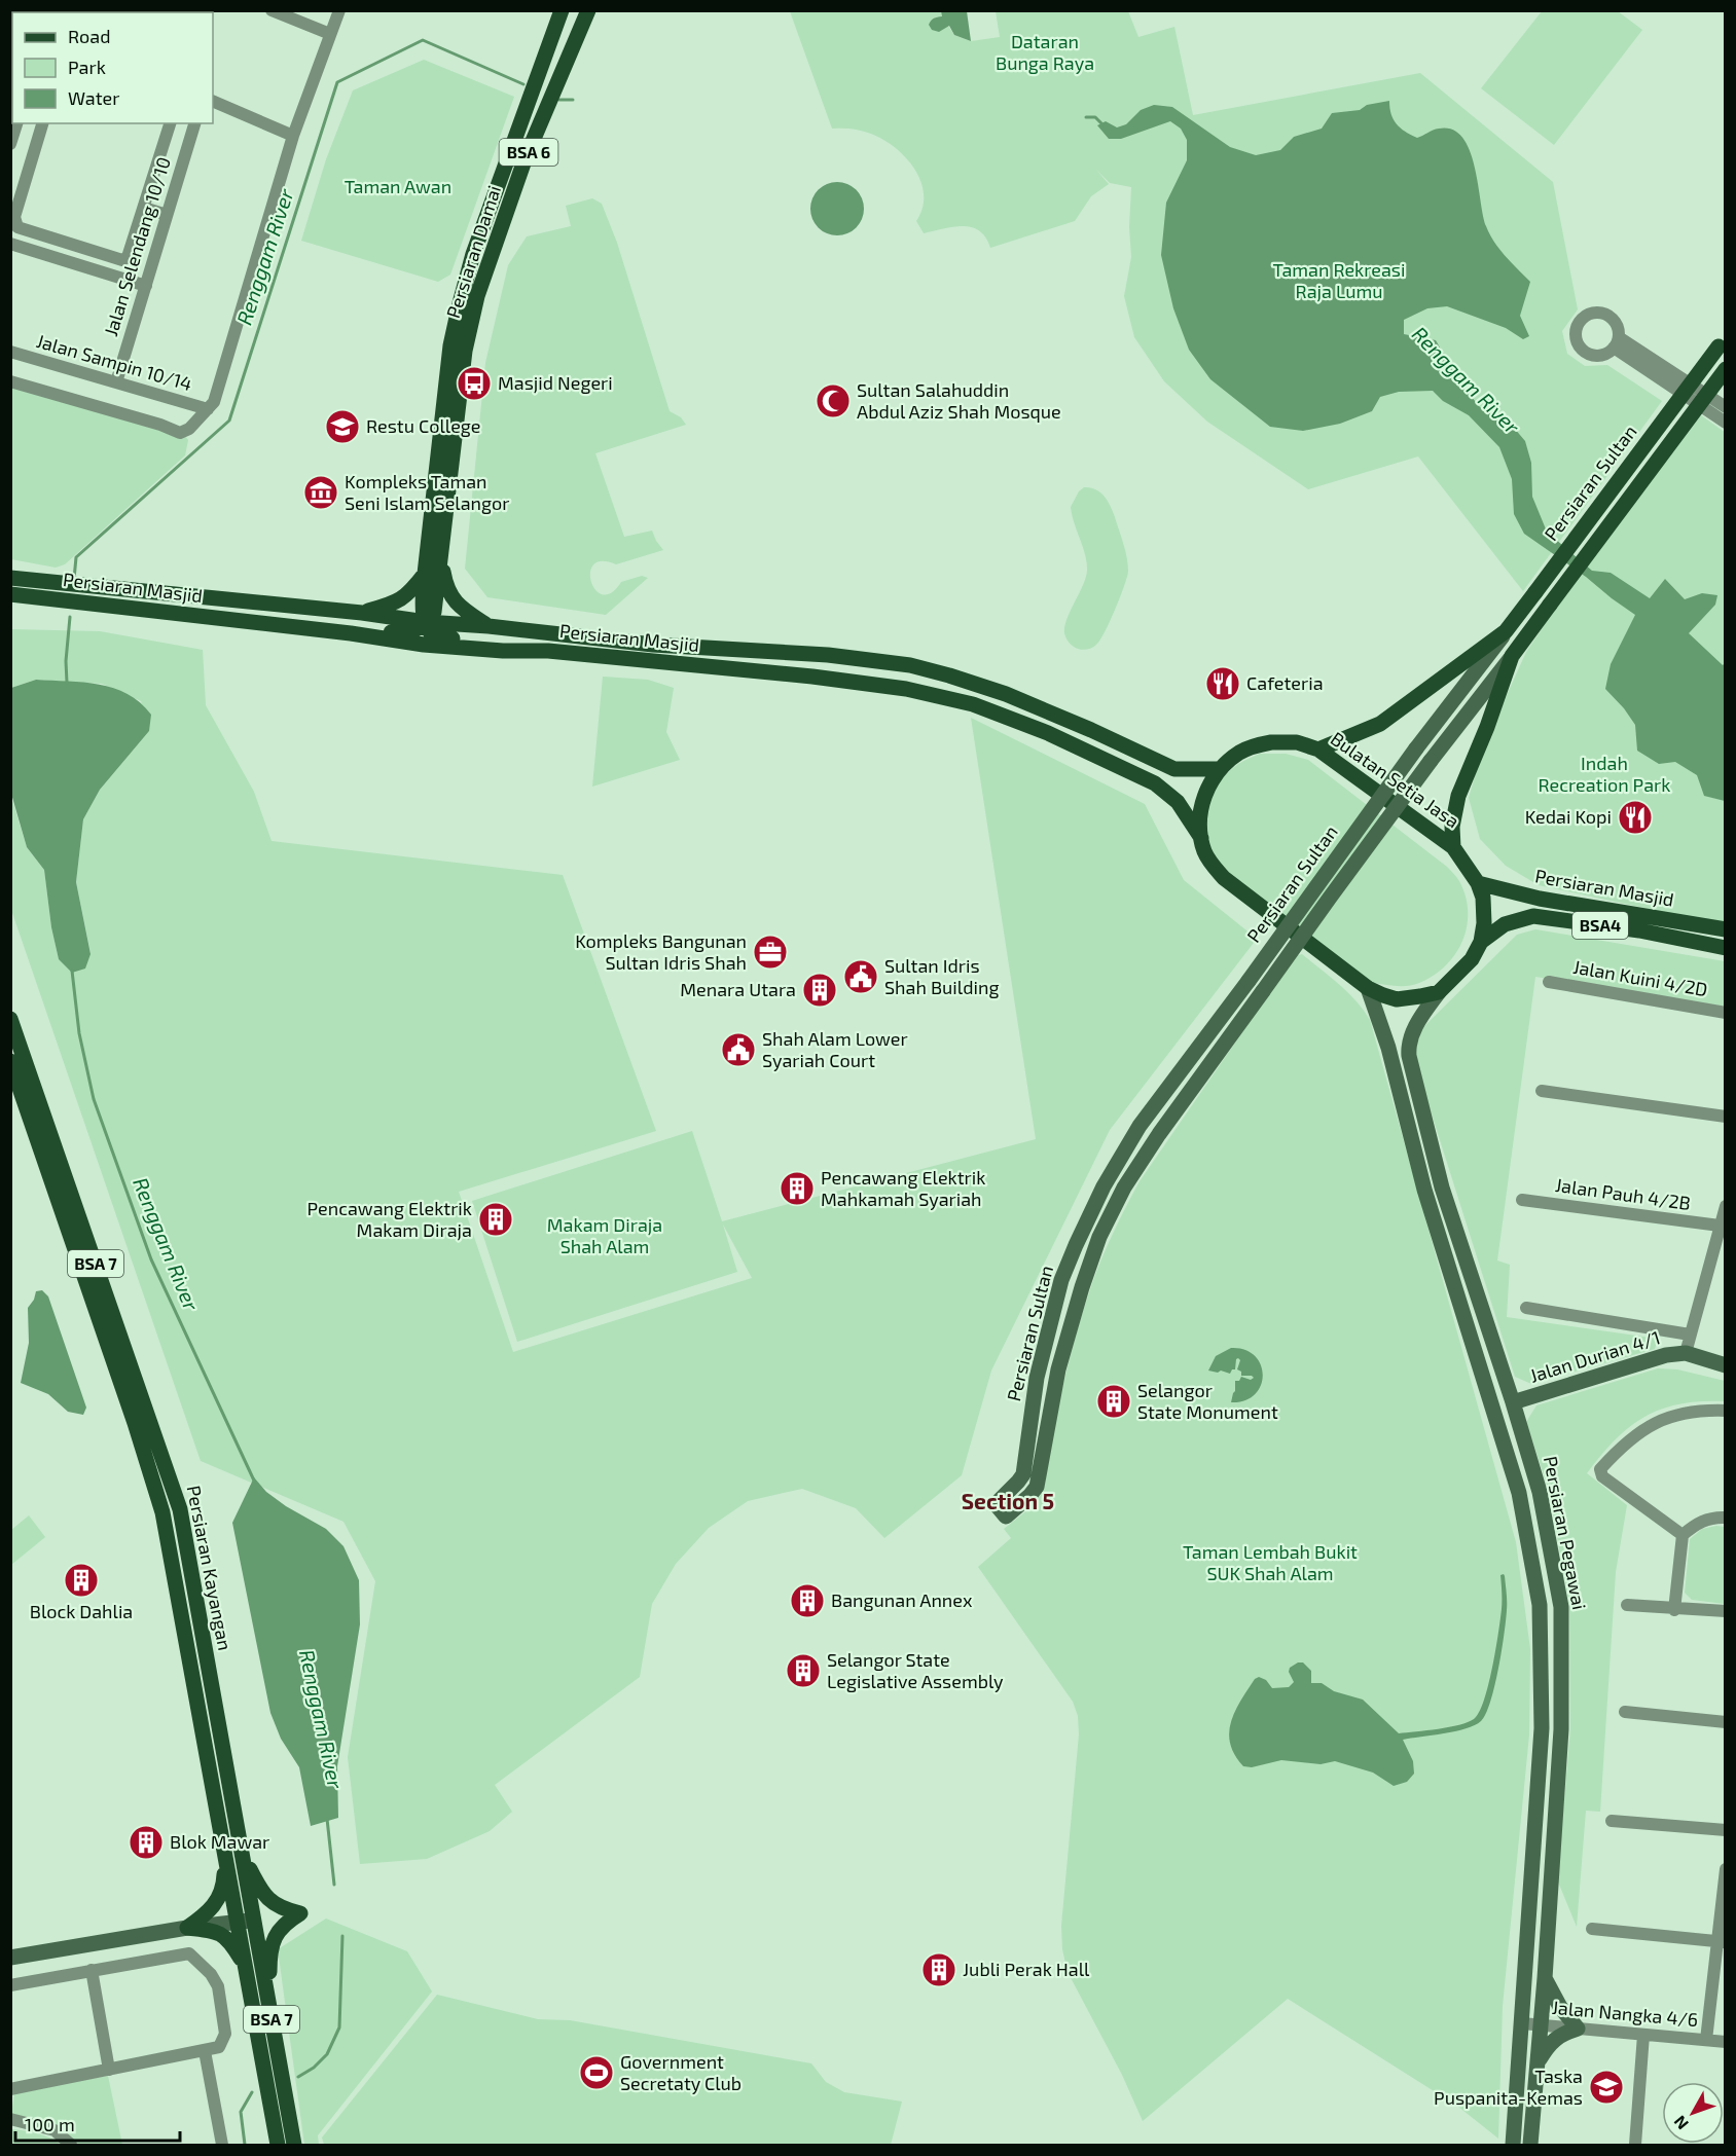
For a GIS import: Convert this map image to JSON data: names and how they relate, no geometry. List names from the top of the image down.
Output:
{
  "streets": {
    "main road": [
      "BSA 6",
      "Persiaran Damai",
      "Persiaran Sultan",
      "Persiaran Masjid",
      "Bulatan Setia Jasa",
      "BSA4",
      "BSA 7",
      "Persiaran Kayangan"
    ],
    "street": [
      "Jalan Selendang 10/10",
      "Jalan Sampin 10/14",
      "Jalan Kuini 4/2D",
      "Jalan Pauh 4/2B",
      "Jalan Durian 4/1",
      "Persiaran Pegawai",
      "Jalan Nangka 4/6"
    ]
  },
  "crossings": [
    ["Jalan Selendang 10/10", "Jalan Sampin 10/14"],
    ["Persiaran Damai", "Persiaran Masjid"],
    ["Persiaran Masjid", "Bulatan Setia Jasa"],
    ["Bulatan Setia Jasa", "Persiaran Pegawai"],
    ["Jalan Durian 4/1", "Persiaran Pegawai"],
    ["Persiaran Pegawai", "Jalan Nangka 4/6"]
  ],
  "districts": ["Section 5"],
  "water": ["Renggam River"],
  "parks": [
    "Dataran Bunga Raya",
    "Taman Awan",
    "Taman Rekreasi Raja Lumu",
    "Indah Recreation Park",
    "Makam Diraja Shah Alam",
    "Taman Lembah Bukit SUK Shah Alam"
  ],
  "places": {
    "bus stop": ["Masjid Negeri"],
    "mosque": ["Sultan Salahuddin Abdul Aziz Shah Mosque"],
    "school or university": ["Restu College", "Taska Puspanita-Kemas"],
    "museum": ["Kompleks Taman Seni Islam Selangor"],
    "restaurant": ["Cafeteria", "Kedai Kopi"],
    "office": ["Kompleks Bangunan Sultan Idris Shah"],
    "public building": ["Sultan Idris Shah Building", "Shah Alam Lower Syariah Court"],
    "building": [
      "Menara Utara",
      "Pencawang Elektrik Mahkamah Syariah",
      "Pencawang Elektrik Makam Diraja",
      "Selangor State Monument",
      "Block Dahlia",
      "Bangunan Annex",
      "Selangor State Legislative Assembly",
      "Blok Mawar",
      "Jubli Perak Hall"
    ],
    "sports": ["Government Secretaty Club"]
  },
  "legend": ["Road", "Park", "Water"],
  "scale_bar": "100 m",
  "north": "bottom left"
}
